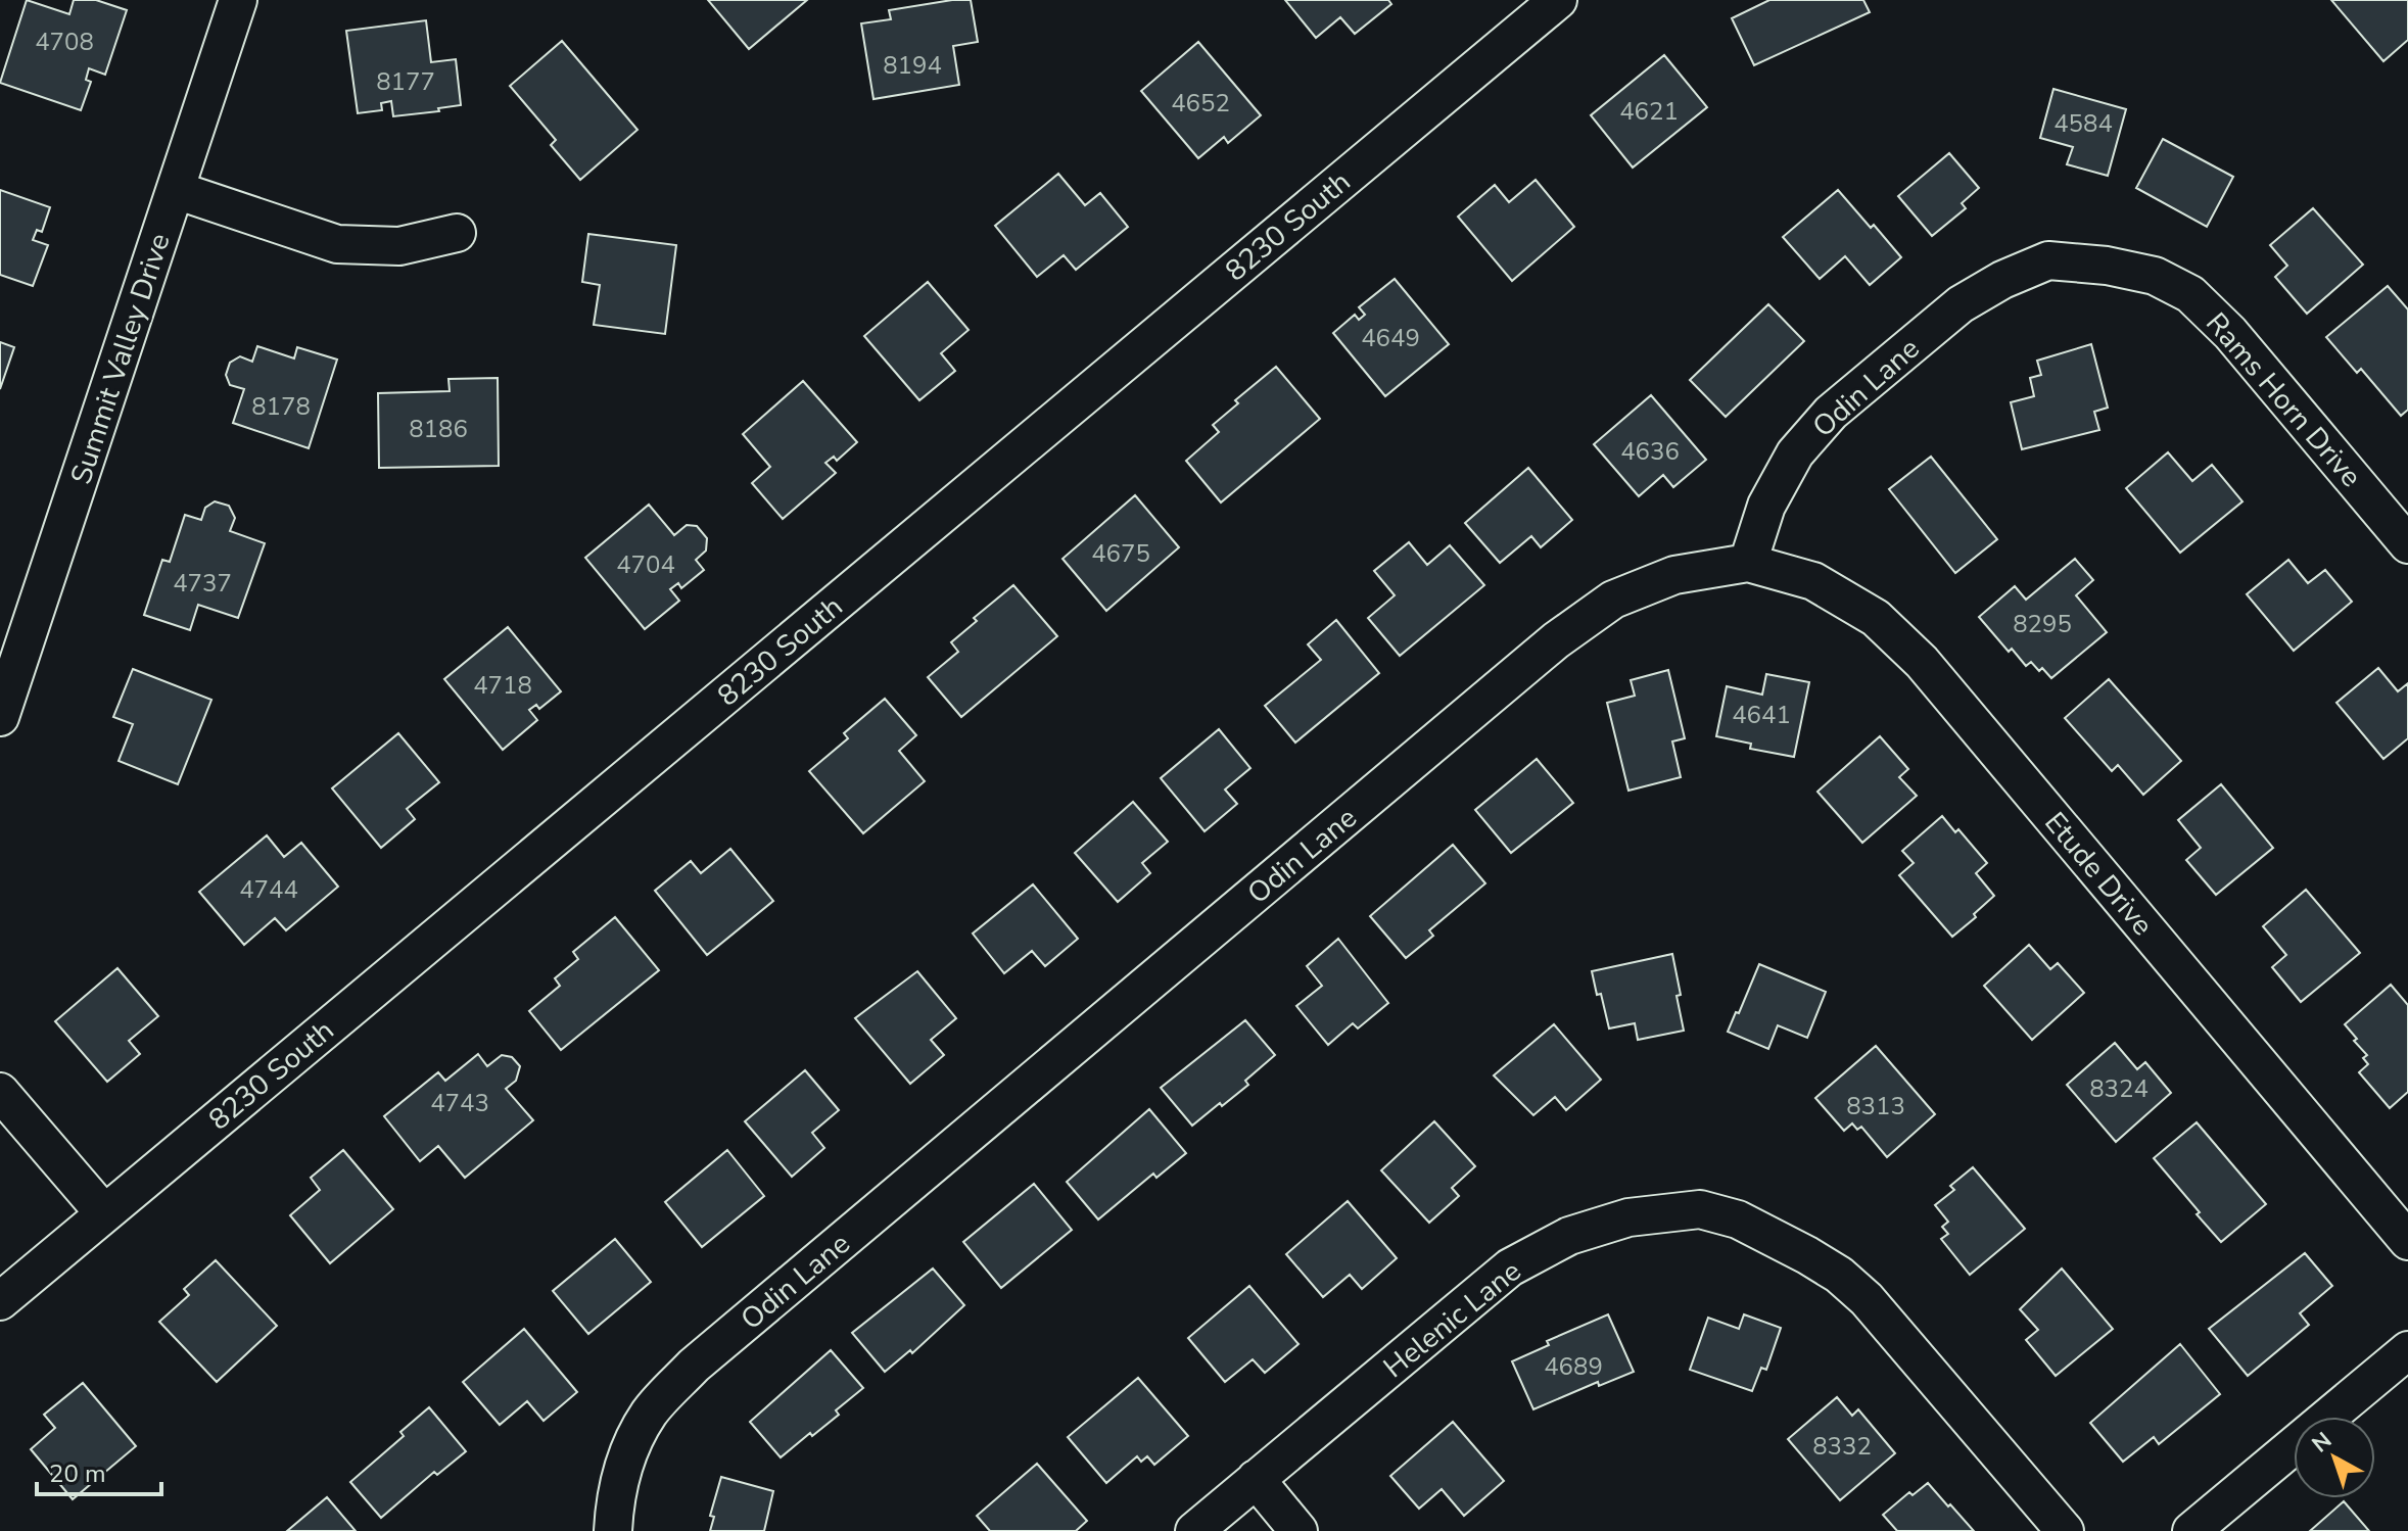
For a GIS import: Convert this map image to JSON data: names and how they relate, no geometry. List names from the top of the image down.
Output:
{
  "streets": {
    "street": [
      "8230 South",
      "Summit Valley Drive",
      "Odin Lane",
      "Rams Horn Drive",
      "Etude Drive",
      "Helenic Lane"
    ]
  },
  "crossings": [
    ["Odin Lane", "Rams Horn Drive"],
    ["Odin Lane", "Etude Drive"]
  ],
  "house_numbers": [
    "4708",
    "8194",
    "8177",
    "4652",
    "4621",
    "4584",
    "4649",
    "8178",
    "8186",
    "4636",
    "4675",
    "4704",
    "4737",
    "8295",
    "4718",
    "4641",
    "4744",
    "8324",
    "4743",
    "8313",
    "4689",
    "8332"
  ],
  "scale_bar": "20 m",
  "north": "top left"
}
